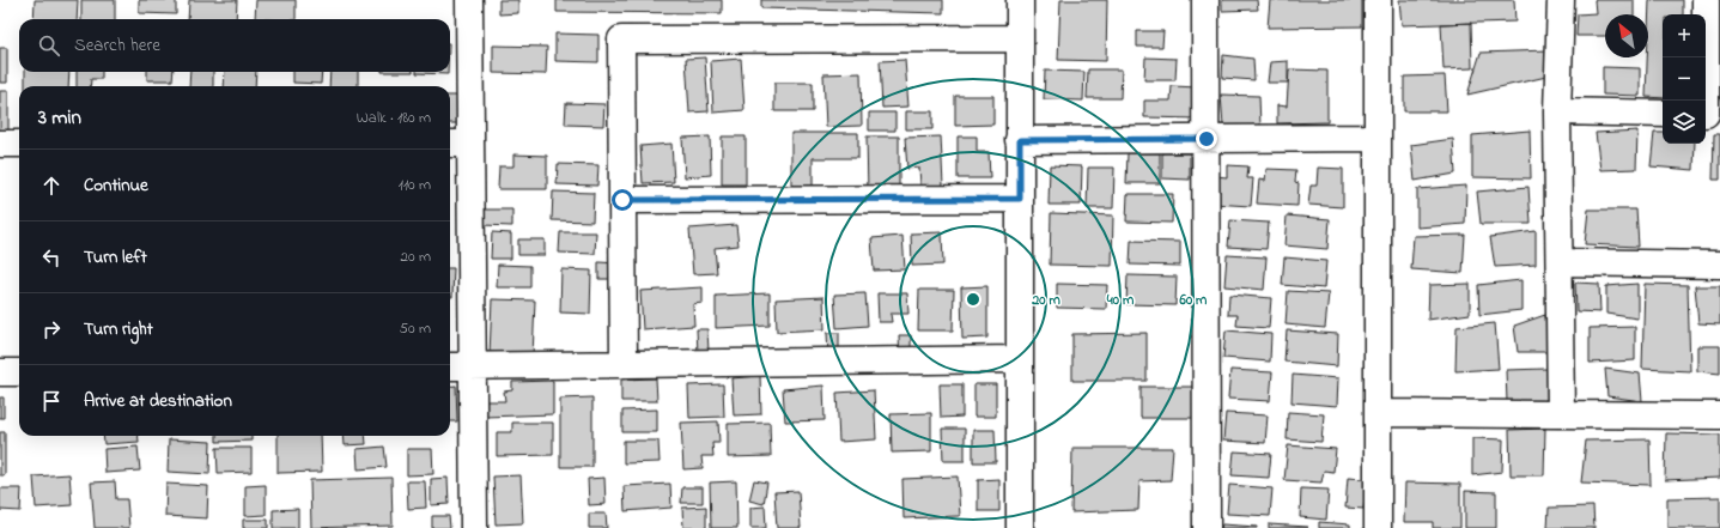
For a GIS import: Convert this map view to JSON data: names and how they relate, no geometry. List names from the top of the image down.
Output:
{
  "north": "top left",
  "page": {
    "map_buttons": ["+", "−"],
    "search": "Search here",
    "heading": ["3 min", "Walk · 180 m"],
    "list": [
      ["Continue", "110 m"],
      ["Turn left", "20 m"],
      ["Turn right", "50 m"],
      "Arrive at destination"
    ]
  },
  "rings": ["20 m", "40 m", "60 m"]
}
